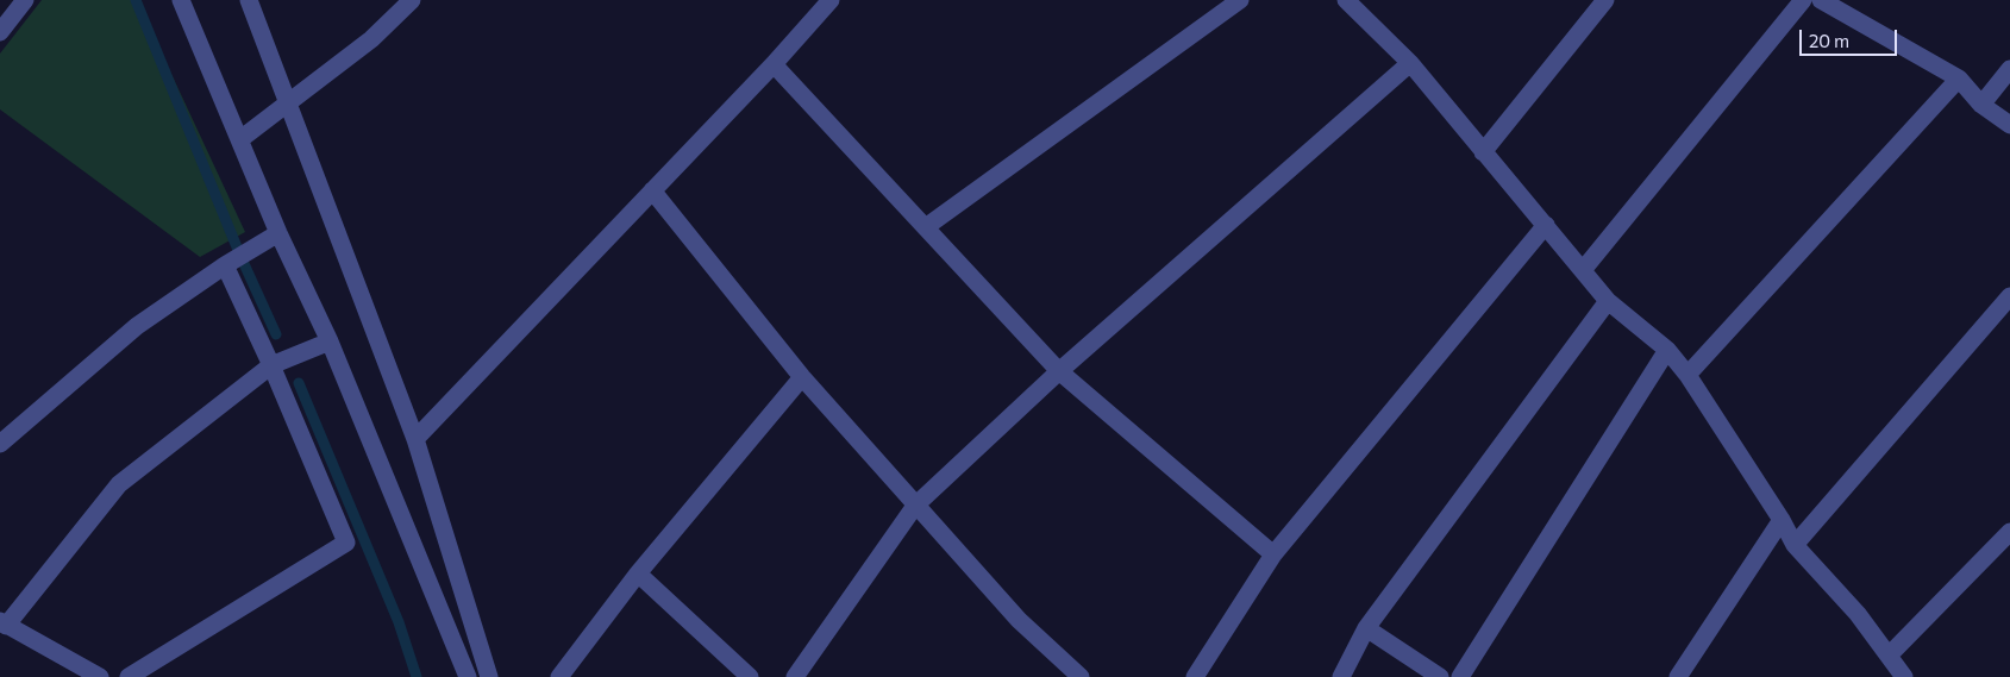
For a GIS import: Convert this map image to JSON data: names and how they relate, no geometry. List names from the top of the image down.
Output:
{
  "scale_bar": "20 m"
}
